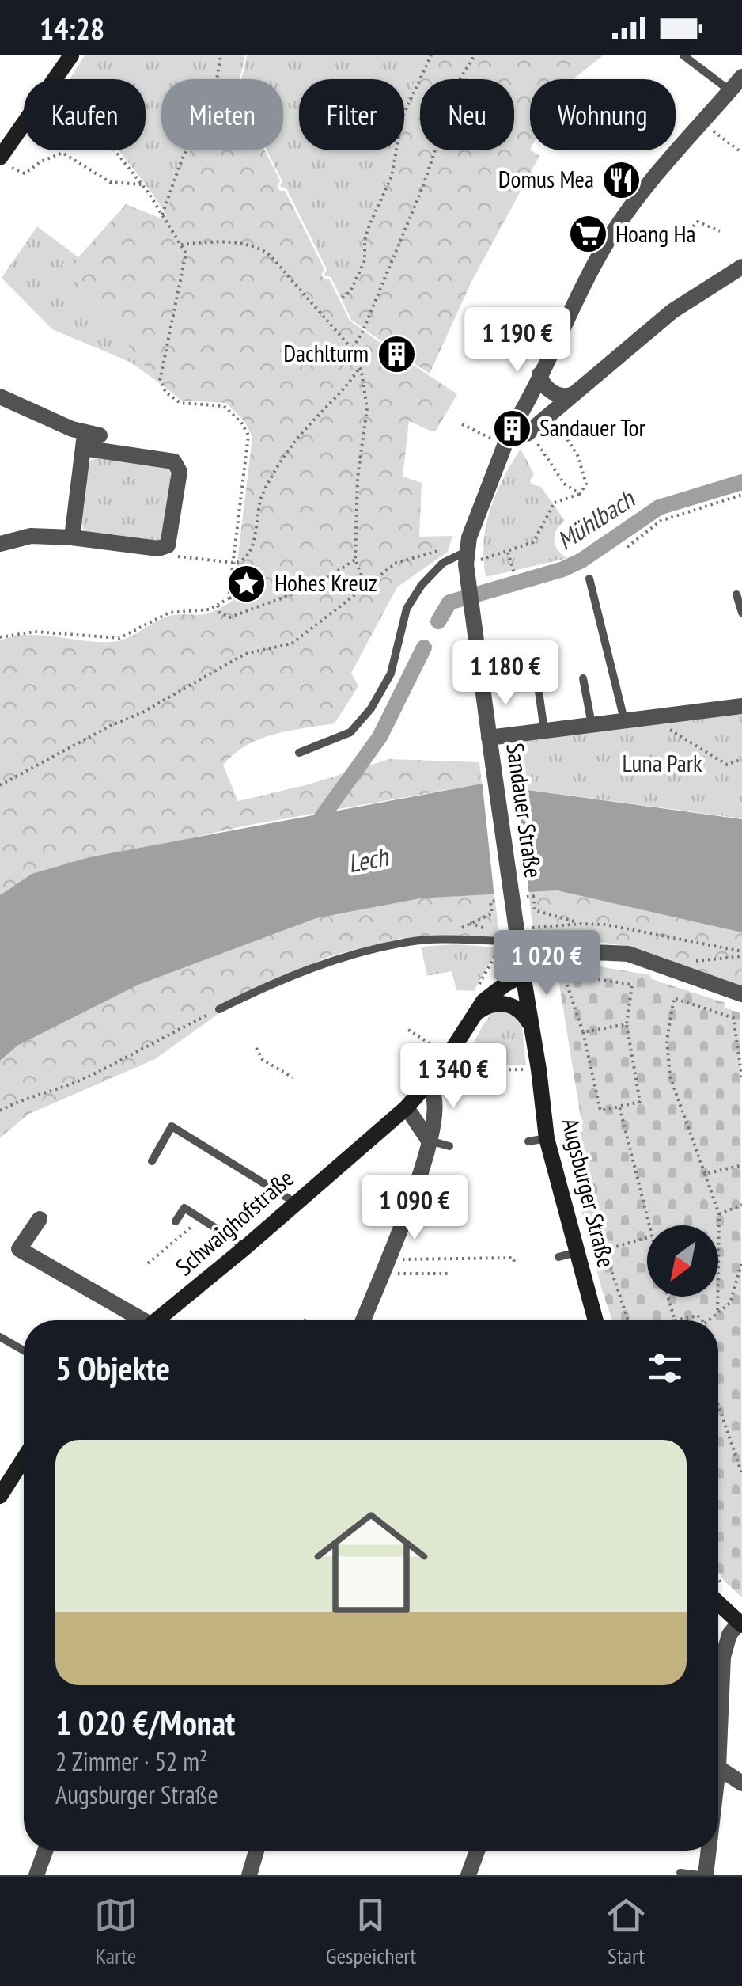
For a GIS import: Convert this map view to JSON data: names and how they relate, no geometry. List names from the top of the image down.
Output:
{
  "streets": {
    "street": ["Sandauer Straße", "Augsburger Straße", "Schwaighofstraße"]
  },
  "crossings": [
    ["Sandauer Straße", "Augsburger Straße"],
    ["Augsburger Straße", "Schwaighofstraße"]
  ],
  "water": ["Mühlbach", "Lech"],
  "parks": ["Luna Park"],
  "places": {
    "restaurant": ["Domus Mea"],
    "supermarket": ["Hoang Ha"],
    "building": ["Dachlturm", "Sandauer Tor"],
    "place": ["Hohes Kreuz"]
  },
  "north": "bottom left",
  "page": {
    "status": "14:28",
    "chip": [
      "Kaufen",
      "Mieten",
      "Filter",
      "Neu",
      "Wohnung"
    ],
    "price": [
      "1 190 €",
      "1 180 €",
      "1 020 €",
      "1 340 €",
      "1 090 €"
    ],
    "heading": "5 Objekte",
    "list": [
      {
        "name": "1 020 €/Monat",
        "note": "2 Zimmer · 52 m² · Augsburger Straße"
      }
    ],
    "tabs": ["Karte", "Gespeichert", "Start"]
  }
}
